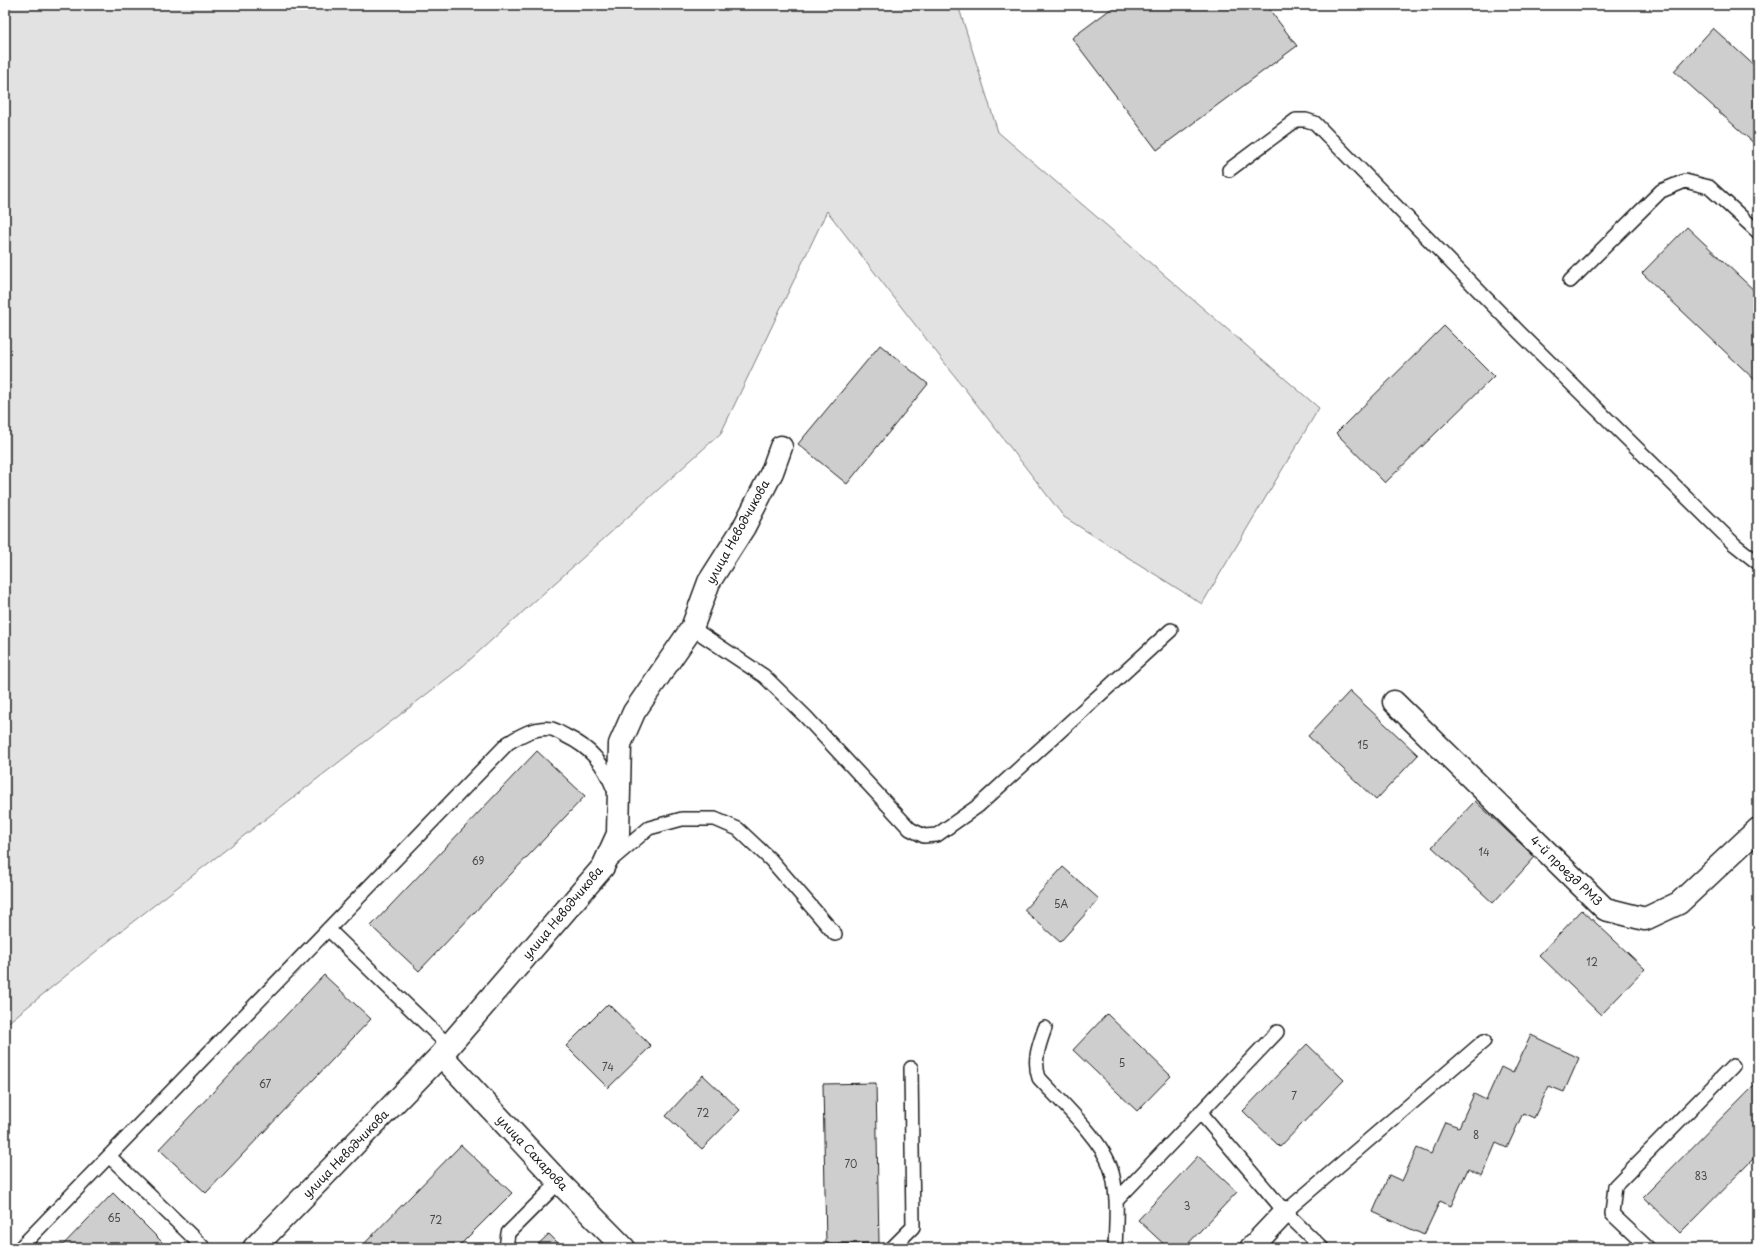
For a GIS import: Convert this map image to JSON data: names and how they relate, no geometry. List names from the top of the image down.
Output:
{
  "streets": {
    "street": ["улица Неводчикова", "4-й проезд РМЗ", "улица Сахарова"]
  },
  "crossings": [
    ["улица Неводчикова", "улица Сахарова"]
  ],
  "house_numbers": [
    "15",
    "14",
    "69",
    "5А",
    "12",
    "5",
    "74",
    "67",
    "7",
    "72",
    "8",
    "70",
    "83",
    "3",
    "65",
    "72"
  ]
}
